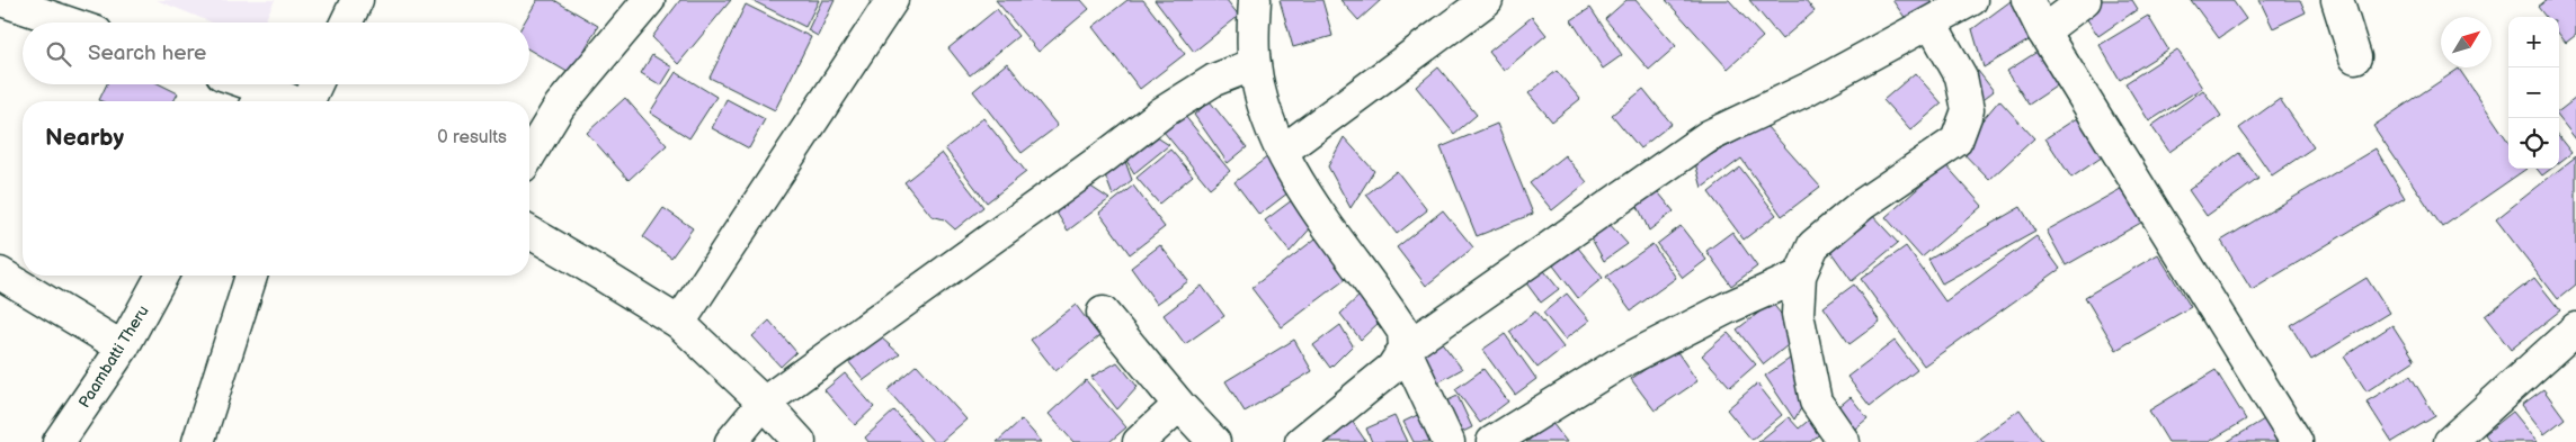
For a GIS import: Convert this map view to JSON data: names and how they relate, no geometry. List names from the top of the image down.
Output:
{
  "streets": {
    "street": ["Paambatti Theru"]
  },
  "north": "top right",
  "page": {
    "map_buttons": ["+", "−"],
    "search": "Search here",
    "heading": ["Nearby", "0 results"]
  }
}
